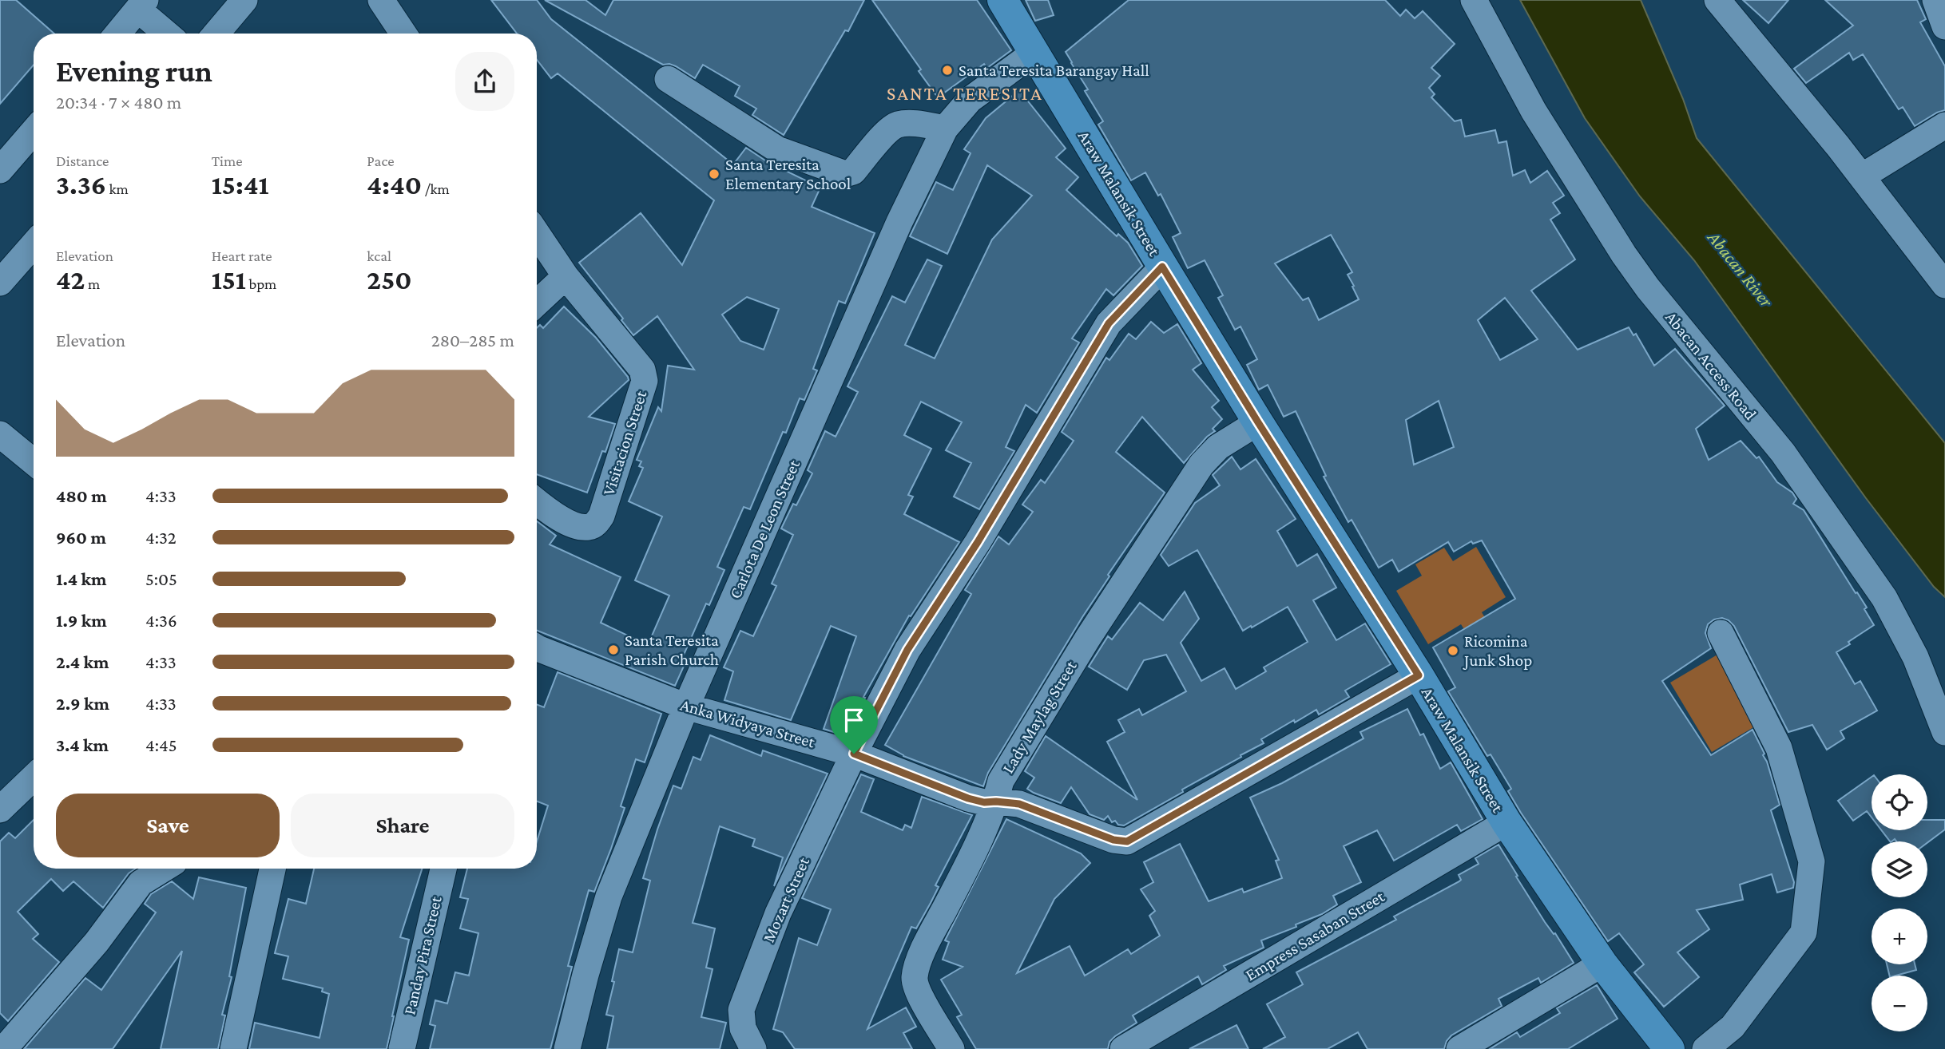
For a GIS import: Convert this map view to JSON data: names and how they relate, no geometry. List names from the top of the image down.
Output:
{
  "streets": {
    "main road": ["Araw Malansik Street"],
    "street": [
      "Abacan Access Road",
      "Visitacion Street",
      "Carlota De Leon Street",
      "Lady Maylag Street",
      "Anka Widyaya Street",
      "Mozart Street",
      "Empress Sasaban Street",
      "Panday Pira Street"
    ]
  },
  "crossings": [
    ["Araw Malansik Street", "Carlota De Leon Street"],
    ["Araw Malansik Street", "Lady Maylag Street"],
    ["Araw Malansik Street", "Anka Widyaya Street"],
    ["Araw Malansik Street", "Mozart Street"],
    ["Araw Malansik Street", "Empress Sasaban Street"],
    ["Carlota De Leon Street", "Anka Widyaya Street"],
    ["Lady Maylag Street", "Anka Widyaya Street"],
    ["Anka Widyaya Street", "Mozart Street"]
  ],
  "districts": ["SANTA TERESITA"],
  "water": ["Abacan River"],
  "places": [
    "Santa Teresita Barangay Hall",
    "Santa Teresita Elementary School",
    "Santa Teresita Parish Church",
    "Ricomina Junk Shop"
  ],
  "page": {
    "heading": ["Evening run", "20:34 · 7 × 480 m"],
    "stats": [
      ["Distance", "3.36 km"],
      ["Time", "15:41"],
      ["Pace", "4:40 /km"],
      ["Elevation", "42 m"],
      ["Heart rate", "151 bpm"],
      ["kcal", "250"]
    ],
    "chart": ["Elevation", "280–285 m"],
    "list": [
      {
        "name": "480 m",
        "note": "4:33"
      },
      {
        "name": "960 m",
        "note": "4:32"
      },
      {
        "name": "1.4 km",
        "note": "5:05"
      },
      {
        "name": "1.9 km",
        "note": "4:36"
      },
      {
        "name": "2.4 km",
        "note": "4:33"
      },
      {
        "name": "2.9 km",
        "note": "4:33"
      },
      {
        "name": "3.4 km",
        "note": "4:45"
      }
    ],
    "map_buttons": ["+", "−"],
    "buttons": ["Save", "Share"]
  }
}
